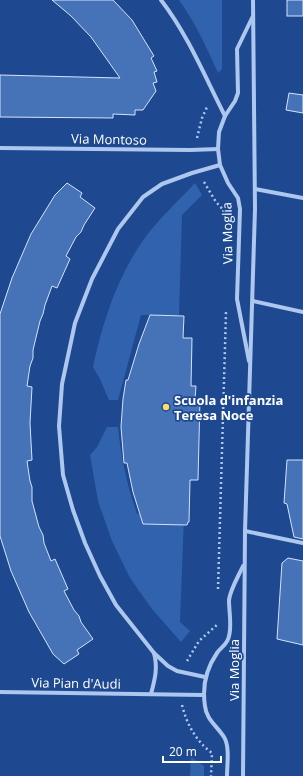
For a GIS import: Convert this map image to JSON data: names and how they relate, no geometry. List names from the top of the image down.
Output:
{
  "streets": {
    "street": ["Via Montoso", "Via Moglia", "Via Pian d'Audi"]
  },
  "crossings": [
    ["Via Montoso", "Via Moglia"],
    ["Via Moglia", "Via Pian d'Audi"]
  ],
  "places": ["Scuola d'infanzia Teresa Noce"],
  "scale_bar": "20 m"
}
